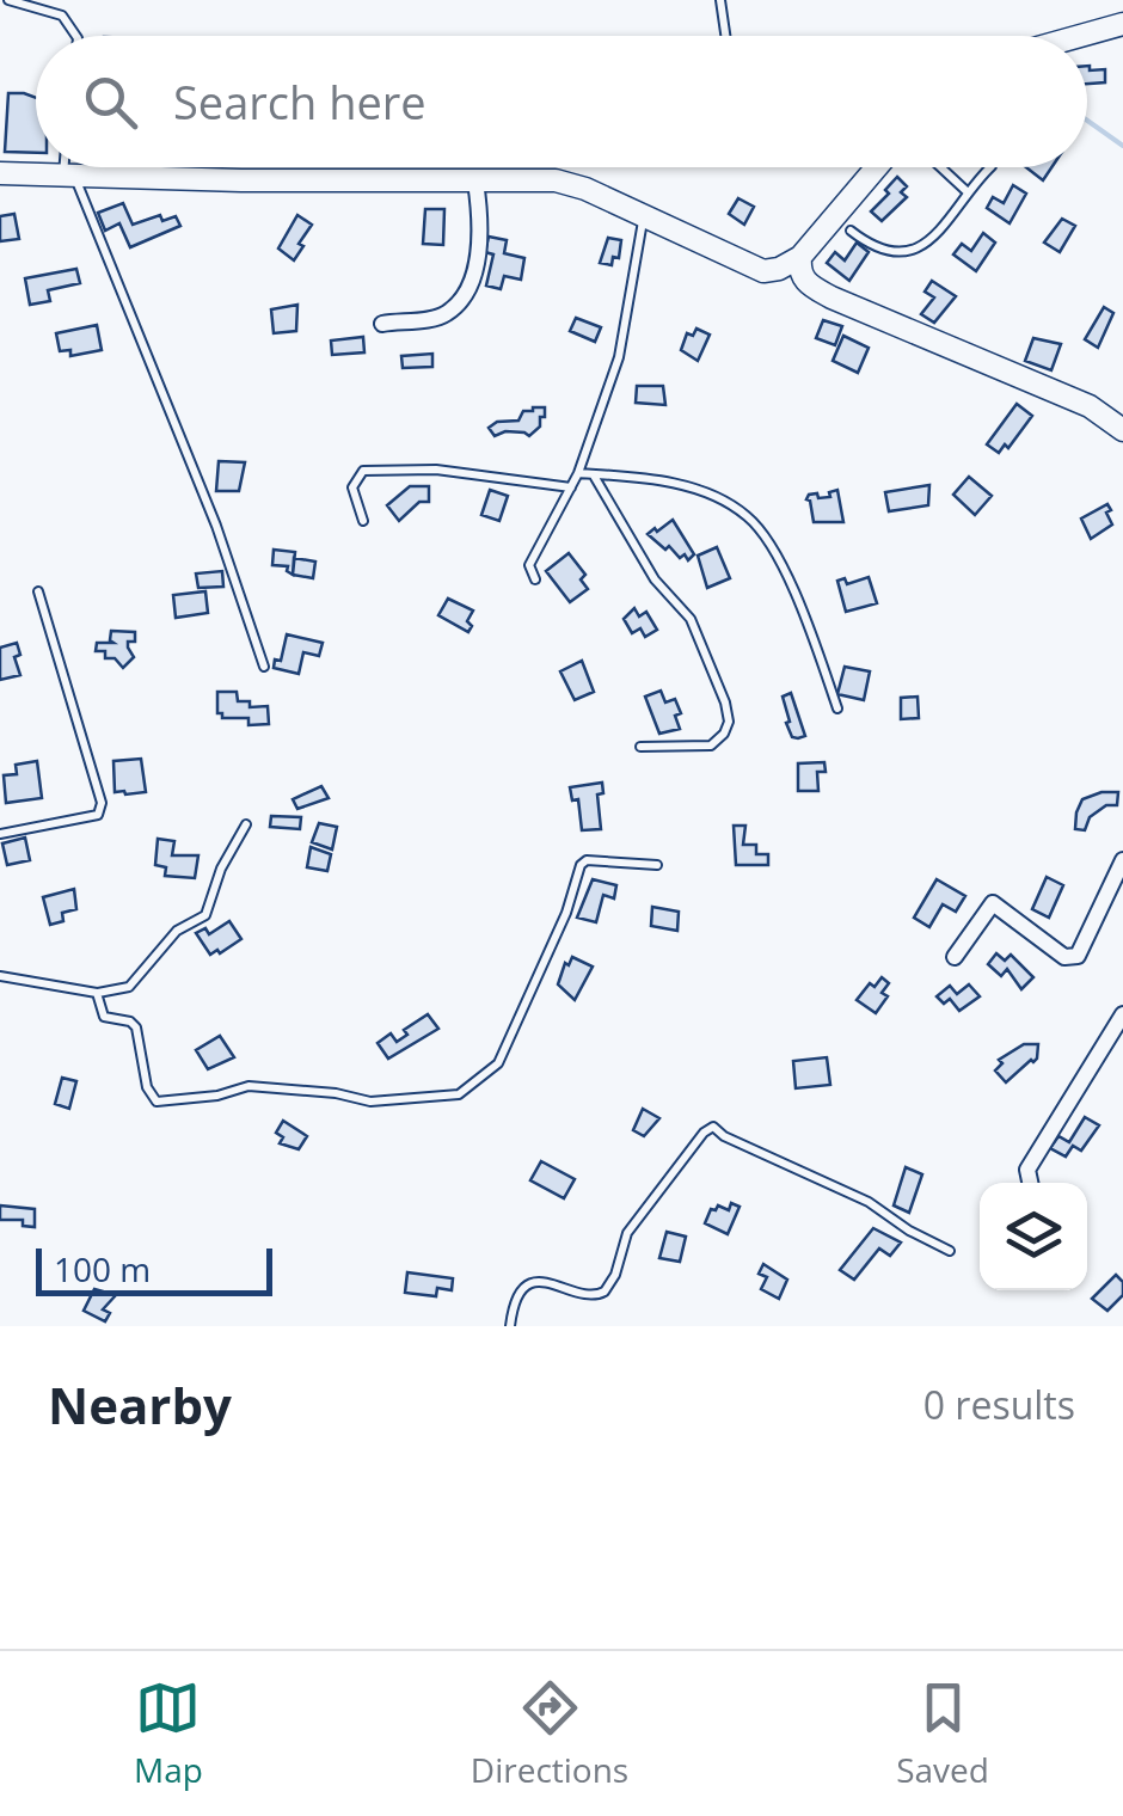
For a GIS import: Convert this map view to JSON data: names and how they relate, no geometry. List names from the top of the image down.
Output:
{
  "scale_bar": "100 m",
  "page": {
    "search": "Search here",
    "scale": "100 m",
    "heading": ["Nearby", "0 results"],
    "nav": ["Map", "Directions", "Saved"]
  }
}
